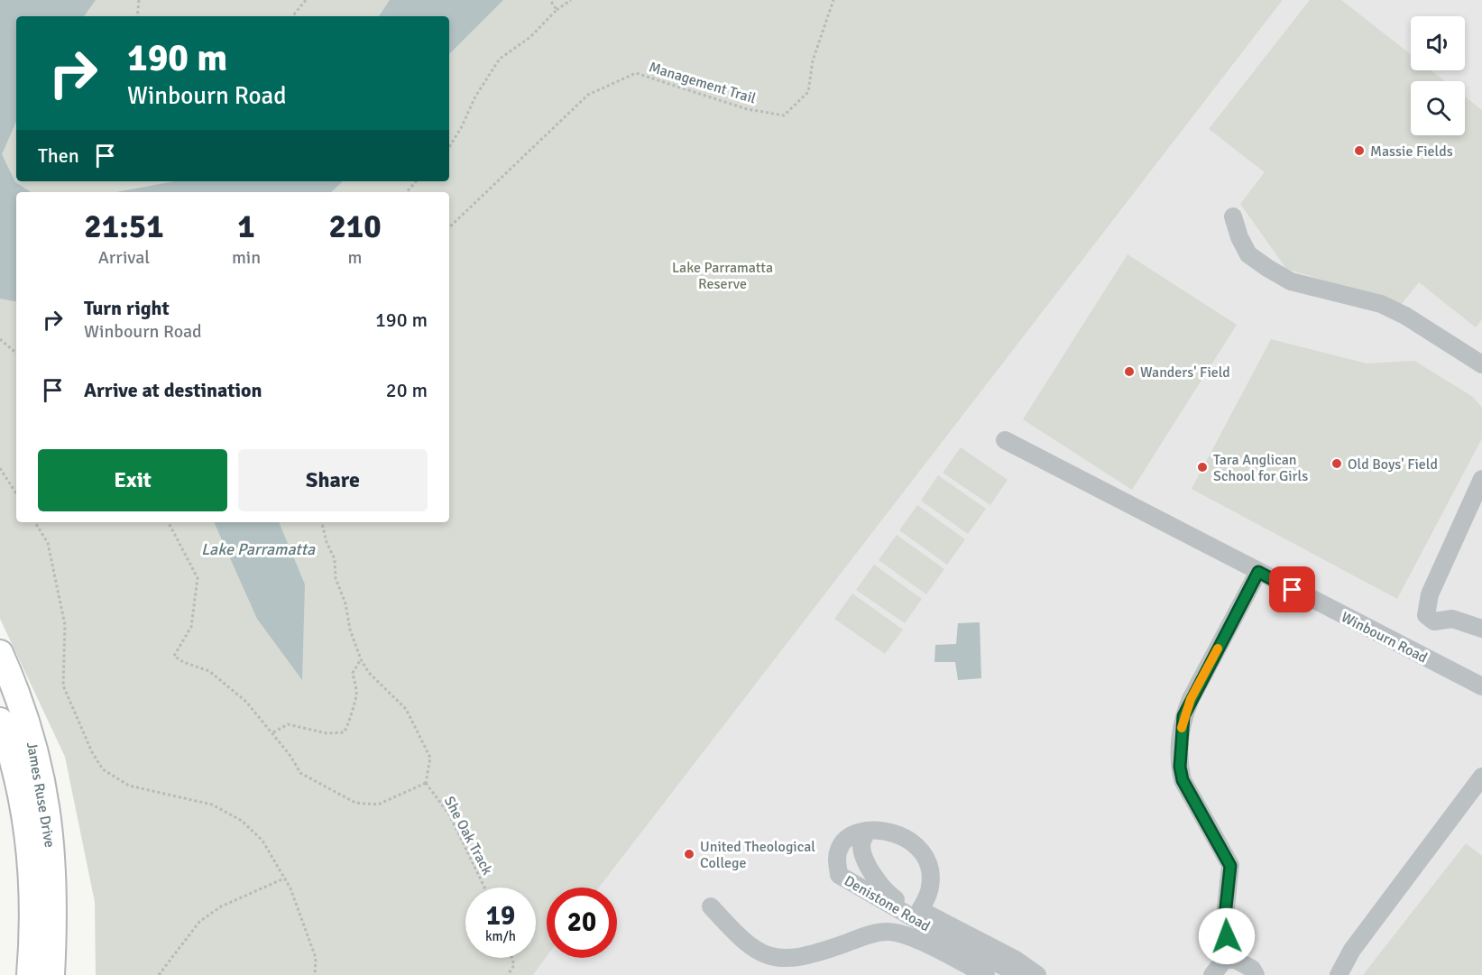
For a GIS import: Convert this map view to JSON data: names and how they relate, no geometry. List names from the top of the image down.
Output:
{
  "streets": {
    "highway": ["James Ruse Drive"],
    "street": ["Winbourn Road", "Denistone Road"],
    "path": ["Management Trail", "She Oak Track"]
  },
  "water": ["Lake Parramatta"],
  "parks": ["Lake Parramatta Reserve"],
  "places": [
    "Massie Fields",
    "Wanders' Field",
    "Old Boys' Field",
    "Tara Anglican School for Girls",
    "United Theological College"
  ],
  "page": {
    "turn": ["190 m", "Winbourn Road"],
    "then": "Then",
    "eta": [
      "21:51",
      "Arrival",
      "1",
      "min",
      "210",
      "m"
    ],
    "list": [
      {
        "name": "Turn right",
        "note": "Winbourn Road",
        "value": "190 m"
      },
      {
        "name": "Arrive at destination",
        "value": "20 m"
      }
    ],
    "buttons": ["Exit", "Share"],
    "speed": "19 km/h",
    "limit": "20"
  }
}
